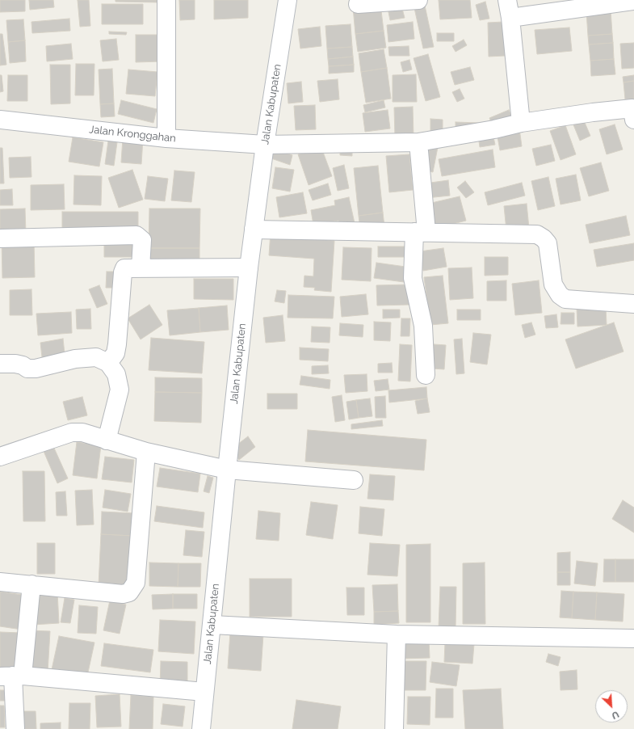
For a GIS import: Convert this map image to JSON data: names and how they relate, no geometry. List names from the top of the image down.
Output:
{
  "streets": {
    "street": ["Jalan Kabupaten", "Jalan Kronggahan"]
  },
  "crossings": [
    ["Jalan Kabupaten", "Jalan Kronggahan"]
  ],
  "north": "bottom right"
}
